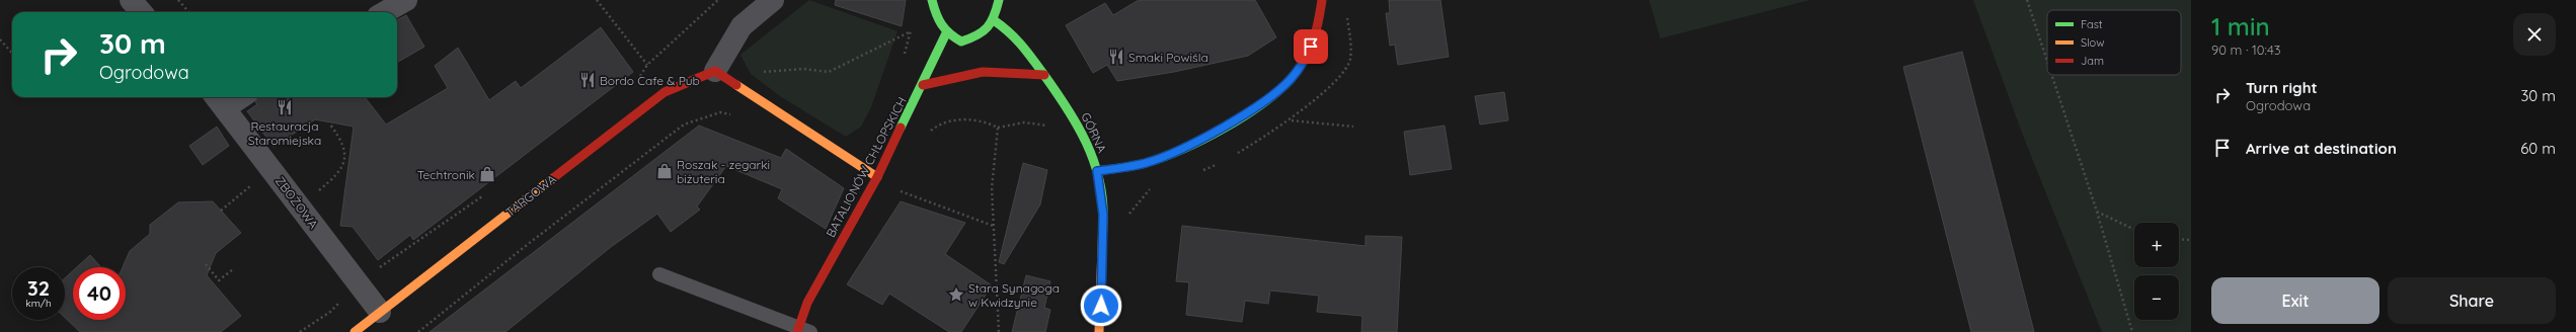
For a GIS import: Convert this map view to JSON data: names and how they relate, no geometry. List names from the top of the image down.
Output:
{
  "streets": {
    "street": [
      "GÓRNA",
      "BATALIONÓW CHŁOPSKICH",
      "TARGOWA",
      "ZBOŻOWA"
    ]
  },
  "crossings": [
    ["TARGOWA", "ZBOŻOWA"]
  ],
  "places": {
    "restaurant": ["Smaki Powiśla", "Bordo Cafe & Pub", "Restauracja Staromiejska"],
    "shop": ["Roszak - zegarki biżuteria", "Techtronik"],
    "place": ["Stara Synagoga w Kwidzynie"]
  },
  "legend": ["Fast", "Slow", "Jam"],
  "page": {
    "heading": ["1 min", "90 m · 10:43"],
    "turn": ["30 m", "Ogrodowa"],
    "list": [
      {
        "name": "Turn right",
        "note": "Ogrodowa",
        "value": "30 m"
      },
      {
        "name": "Arrive at destination",
        "value": "60 m"
      }
    ],
    "map_buttons": ["+", "−"],
    "speed": "32 km/h",
    "limit": "40",
    "buttons": ["Exit", "Share"]
  }
}
